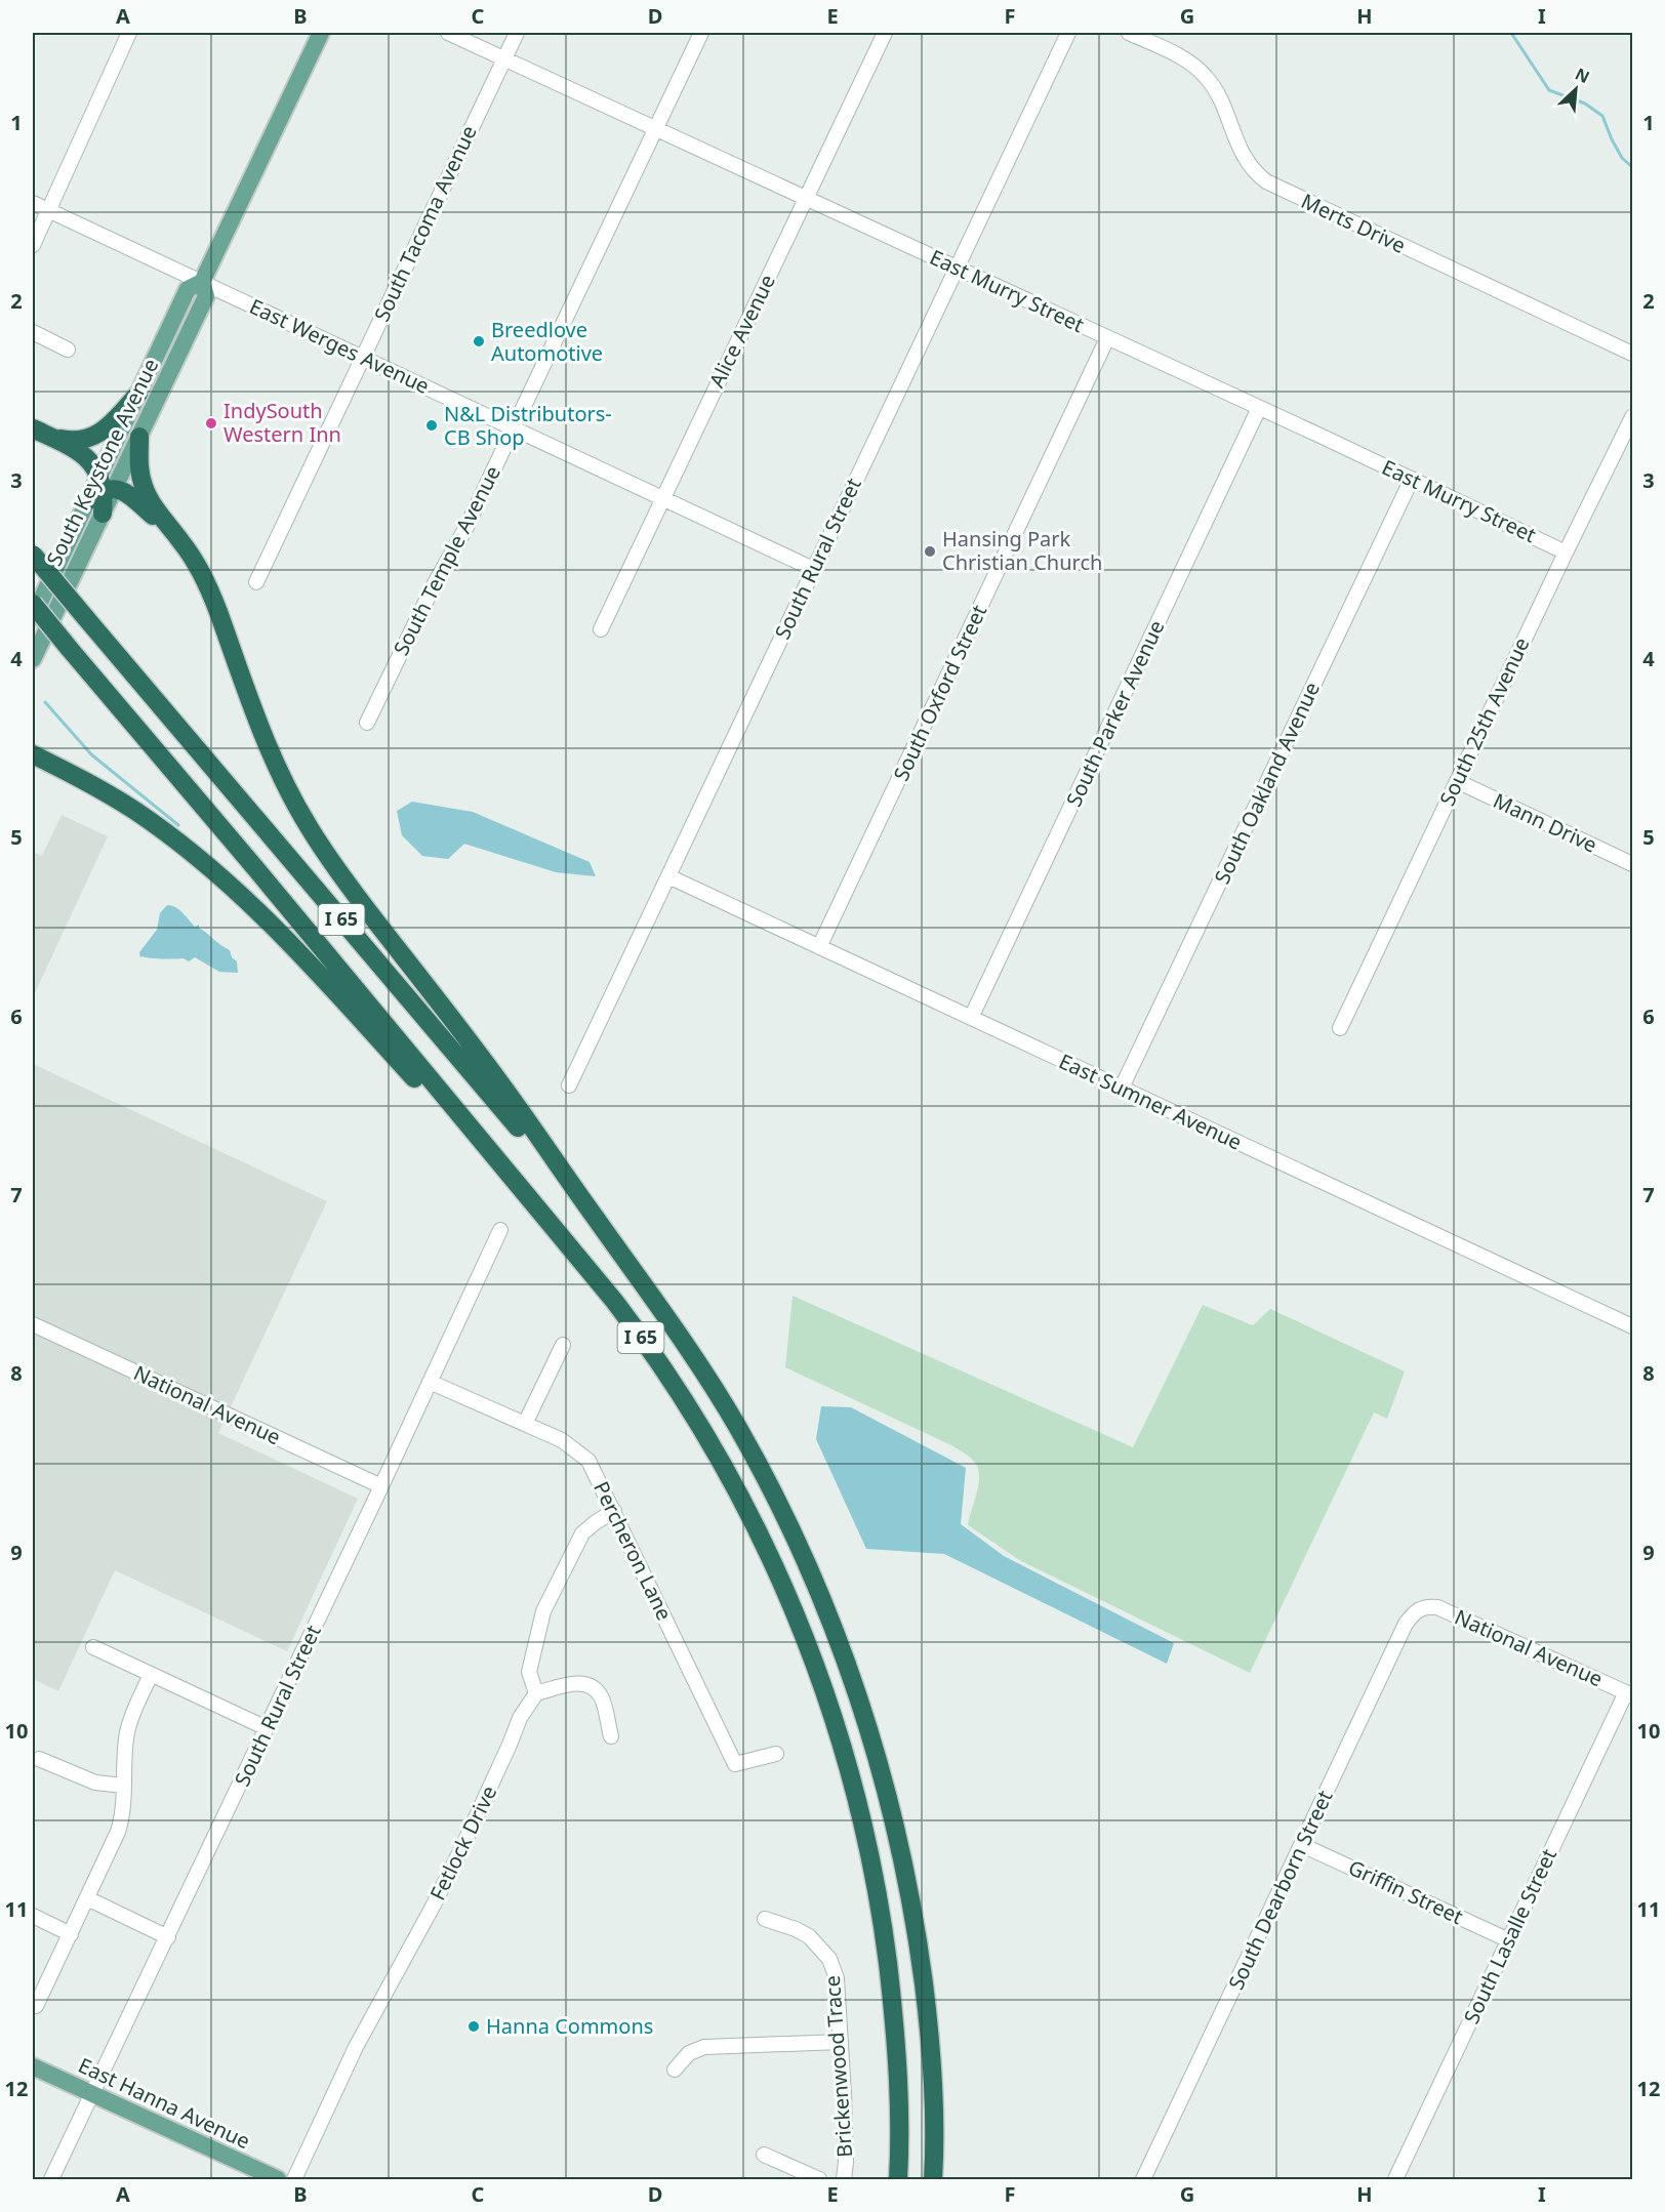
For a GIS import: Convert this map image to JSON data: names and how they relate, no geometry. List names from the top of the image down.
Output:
{
  "streets": {
    "highway": ["I 65"],
    "main road": ["South Keystone Avenue", "East Hanna Avenue"],
    "street": [
      "South Tacoma Avenue",
      "Merts Drive",
      "East Murry Street",
      "Alice Avenue",
      "East Werges Avenue",
      "South Rural Street",
      "South Temple Avenue",
      "South Oxford Street",
      "South Parker Avenue",
      "South 25th Avenue",
      "South Oakland Avenue",
      "Mann Drive",
      "East Sumner Avenue",
      "National Avenue",
      "Percheron Lane",
      "Fetlock Drive",
      "South Dearborn Street",
      "Griffin Street",
      "South Lasalle Street",
      "Brickenwood Trace"
    ]
  },
  "crossings": [
    ["South Tacoma Avenue", "East Murry Street"],
    ["South Tacoma Avenue", "East Werges Avenue"],
    ["East Murry Street", "Alice Avenue"],
    ["East Murry Street", "South Rural Street"],
    ["East Murry Street", "South Temple Avenue"],
    ["East Murry Street", "South Oxford Street"],
    ["East Murry Street", "South Parker Avenue"],
    ["East Murry Street", "South 25th Avenue"],
    ["East Murry Street", "South Oakland Avenue"],
    ["Alice Avenue", "East Werges Avenue"],
    ["East Werges Avenue", "South Keystone Avenue"],
    ["East Werges Avenue", "South Rural Street"],
    ["East Werges Avenue", "South Temple Avenue"],
    ["South Rural Street", "East Sumner Avenue"],
    ["South Rural Street", "National Avenue"],
    ["South Rural Street", "Percheron Lane"],
    ["South Rural Street", "East Hanna Avenue"],
    ["South Oxford Street", "East Sumner Avenue"],
    ["South Parker Avenue", "East Sumner Avenue"],
    ["South 25th Avenue", "Mann Drive"],
    ["South Oakland Avenue", "East Sumner Avenue"],
    ["National Avenue", "South Dearborn Street"],
    ["National Avenue", "South Lasalle Street"],
    ["South Dearborn Street", "Griffin Street"],
    ["Griffin Street", "South Lasalle Street"]
  ],
  "places": [
    "Breedlove Automotive",
    "IndySouth Western Inn",
    "N&L Distributors- CB Shop",
    "Hansing Park Christian Church",
    "Hanna Commons"
  ],
  "north": "top right",
  "grid": {
    "columns": [
      "A",
      "B",
      "C",
      "D",
      "E",
      "F",
      "G",
      "H",
      "I"
    ],
    "rows": [
      "1",
      "2",
      "3",
      "4",
      "5",
      "6",
      "7",
      "8",
      "9",
      "10",
      "11",
      "12"
    ]
  }
}
